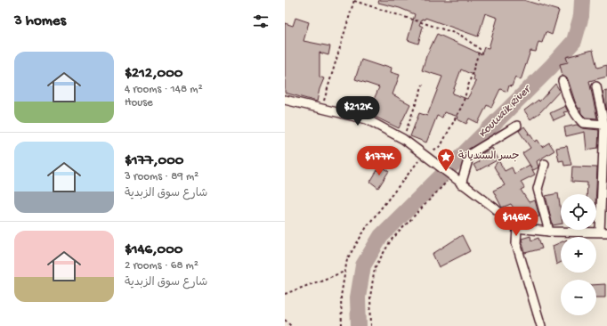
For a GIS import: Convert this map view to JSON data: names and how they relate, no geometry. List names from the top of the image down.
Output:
{
  "water": ["Kouwaik River"],
  "places": {
    "place": ["جسر السنديانة"]
  },
  "page": {
    "heading": "3 homes",
    "list": [
      {
        "name": "$212,000",
        "note": "4 rooms · 148 m² · House"
      },
      {
        "name": "$177,000",
        "note": "3 rooms · 89 m² · شارع سوق الزبدية"
      },
      {
        "name": "$146,000",
        "note": "2 rooms · 68 m² · شارع سوق الزبدية"
      }
    ],
    "price": ["$212K", "$177K", "$146K"],
    "map_buttons": ["+", "−"]
  }
}
